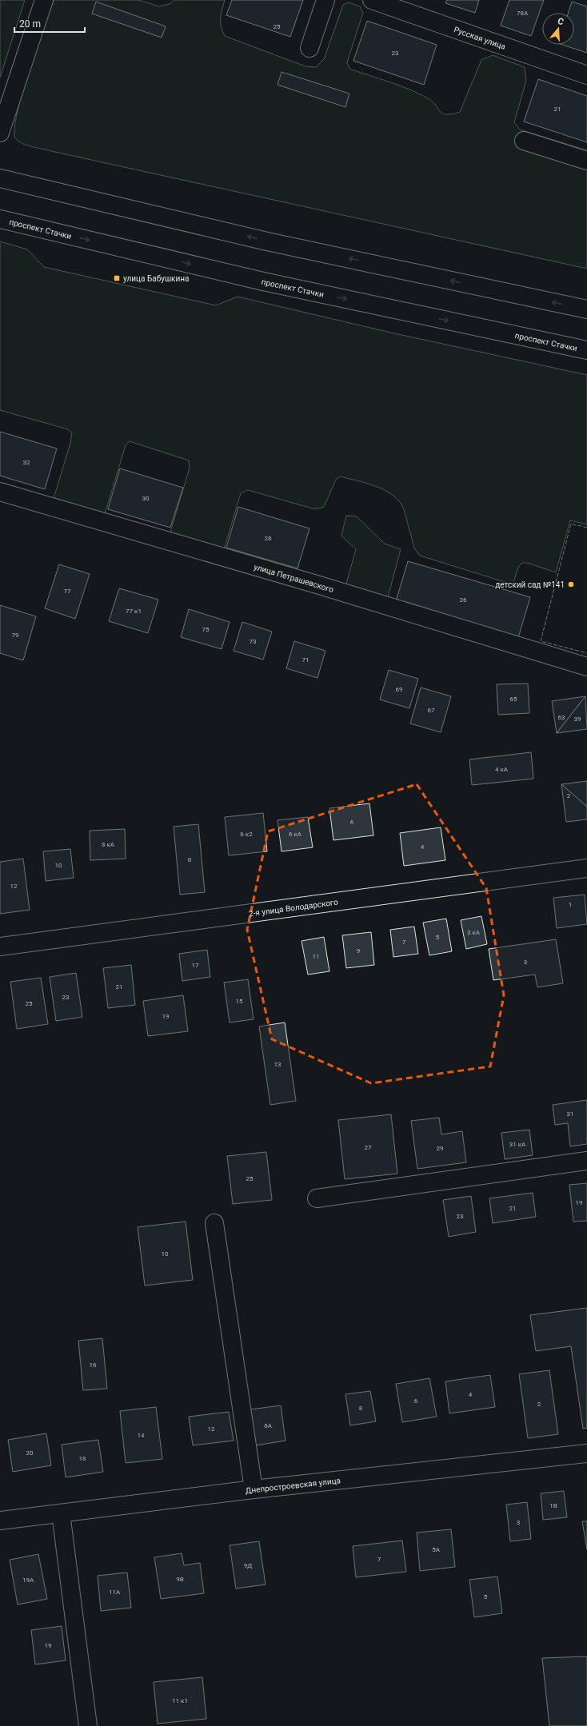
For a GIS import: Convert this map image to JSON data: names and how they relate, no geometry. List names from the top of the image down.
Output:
{
  "streets": {
    "street": [
      "Русская улица",
      "проспект Стачки",
      "улица Петрашевского",
      "2-я улица Володарского",
      "Днепростроевская улица"
    ]
  },
  "places": {
    "transit": ["улица Бабушкина"],
    "other": ["детский сад №141"]
  },
  "house_numbers": [
    "78А",
    "25",
    "23",
    "21",
    "32",
    "30",
    "28",
    "77",
    "26",
    "77 к1",
    "75",
    "79",
    "73",
    "71",
    "69",
    "65",
    "67",
    "63",
    "39",
    "4 кА",
    "2",
    "6",
    "6 к2",
    "6 кА",
    "8 кА",
    "4",
    "8",
    "10",
    "12",
    "1",
    "3 кА",
    "5",
    "7",
    "9",
    "11",
    "3",
    "17",
    "21",
    "23",
    "15",
    "25",
    "19",
    "13",
    "31",
    "31 кА",
    "27",
    "29",
    "25",
    "19",
    "21",
    "23",
    "10",
    "16",
    "4",
    "6",
    "2",
    "8",
    "8А",
    "12",
    "14",
    "20",
    "18",
    "1В",
    "3",
    "5А",
    "7",
    "9Д",
    "9В",
    "19А",
    "11А",
    "5",
    "19",
    "11 к1"
  ],
  "scale_bar": "20 m",
  "north": "top"
}
